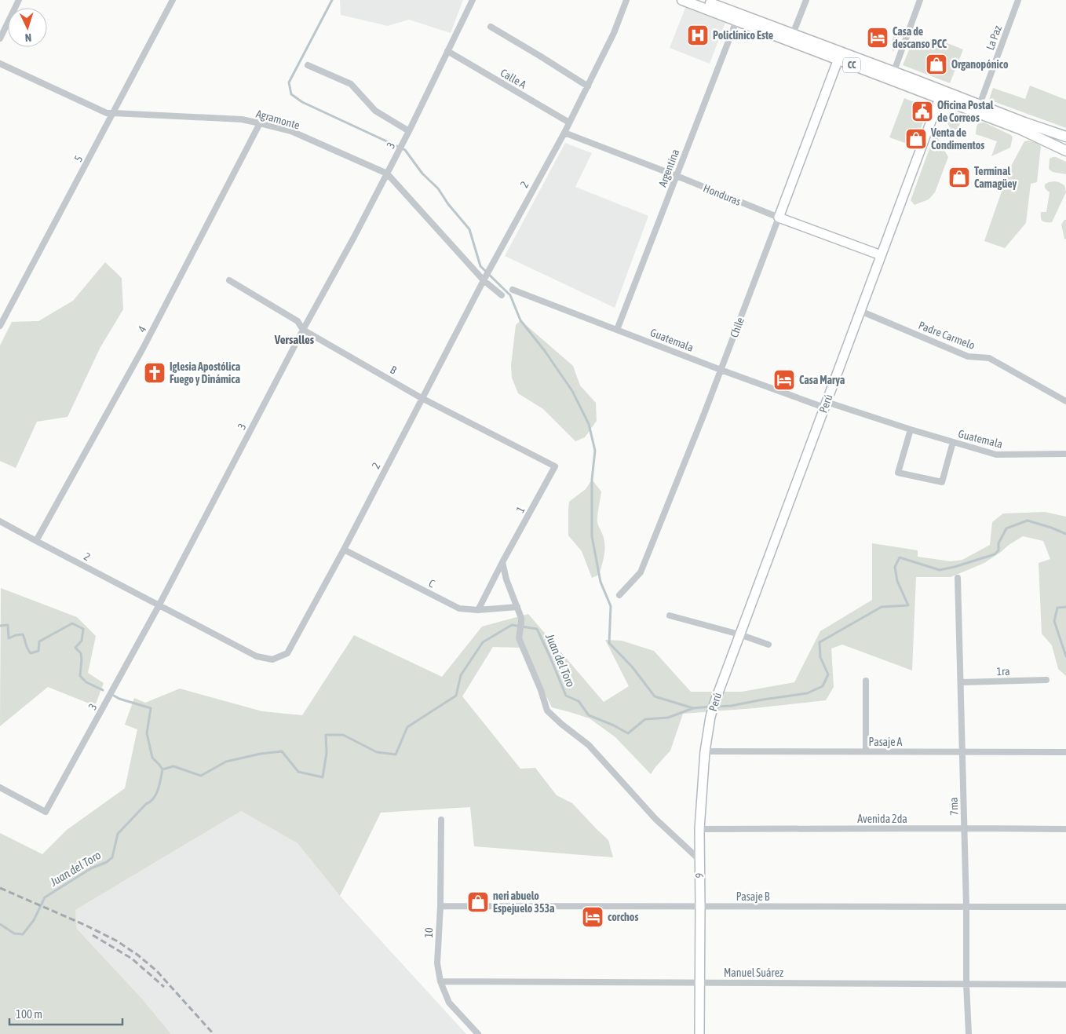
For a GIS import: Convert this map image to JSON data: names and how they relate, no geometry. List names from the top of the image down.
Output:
{
  "streets": {
    "main road": ["CC"],
    "street": [
      "La Paz",
      "Calle A",
      "Agramonte",
      "3",
      "5",
      "Argentina",
      "2",
      "Honduras",
      "Chile",
      "4",
      "Padre Carmelo",
      "Guatemala",
      "B",
      "Perú",
      "1",
      "C",
      "1ra",
      "Pasaje A",
      "7ma",
      "Avenida 2da",
      "9",
      "Pasaje B",
      "10",
      "Manuel Suárez"
    ]
  },
  "crossings": [
    ["La Paz", "CC"],
    ["CC", "Argentina"],
    ["CC", "Chile"],
    ["CC", "Perú"],
    ["Calle A", "3"],
    ["Calle A", "2"],
    ["Agramonte", "3"],
    ["Agramonte", "5"],
    ["Agramonte", "2"],
    ["Agramonte", "4"],
    ["3", "2"],
    ["3", "B"],
    ["Argentina", "Honduras"],
    ["Argentina", "Guatemala"],
    ["2", "Honduras"],
    ["2", "4"],
    ["2", "B"],
    ["2", "C"],
    ["Honduras", "Chile"],
    ["Honduras", "Perú"],
    ["Chile", "Guatemala"],
    ["Padre Carmelo", "Perú"],
    ["Guatemala", "Perú"],
    ["B", "1"],
    ["Perú", "9"],
    ["1", "C"],
    ["1ra", "7ma"],
    ["Pasaje A", "7ma"],
    ["Pasaje A", "9"],
    ["7ma", "Avenida 2da"],
    ["7ma", "Pasaje B"],
    ["7ma", "Manuel Suárez"],
    ["Avenida 2da", "9"],
    ["9", "Pasaje B"],
    ["9", "Manuel Suárez"],
    ["Pasaje B", "10"],
    ["10", "Manuel Suárez"]
  ],
  "districts": ["Versalles"],
  "water": ["Juan del Toro"],
  "places": {
    "hospital": ["Policlínico Este"],
    "hotel": ["Casa de descanso PCC", "Casa Marya", "corchos"],
    "shop": [
      "Organopónico",
      "Venta de Condimentos",
      "Terminal Camagüey",
      "neri abuelo Espejuelo 353a"
    ],
    "public building": ["Oficina Postal de Correos"],
    "church": ["Iglesia Apostólica Fuego y Dinámica"]
  },
  "scale_bar": "100 m",
  "north": "bottom"
}
